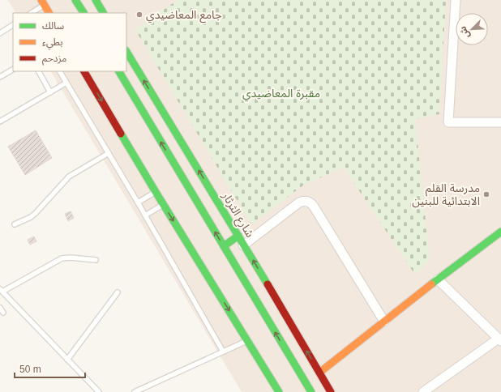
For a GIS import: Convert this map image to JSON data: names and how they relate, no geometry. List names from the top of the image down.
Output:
{
  "streets": {
    "main road": ["شارع الثرثار"]
  },
  "parks": ["مقبرة المعاضيدي"],
  "places": ["جامع المعاضيدي", "مدرسة القلم الابتدائية للبنين"],
  "legend": ["سالك", "بطيء", "مزدحم"],
  "scale_bar": "50 m",
  "north": "bottom left"
}
